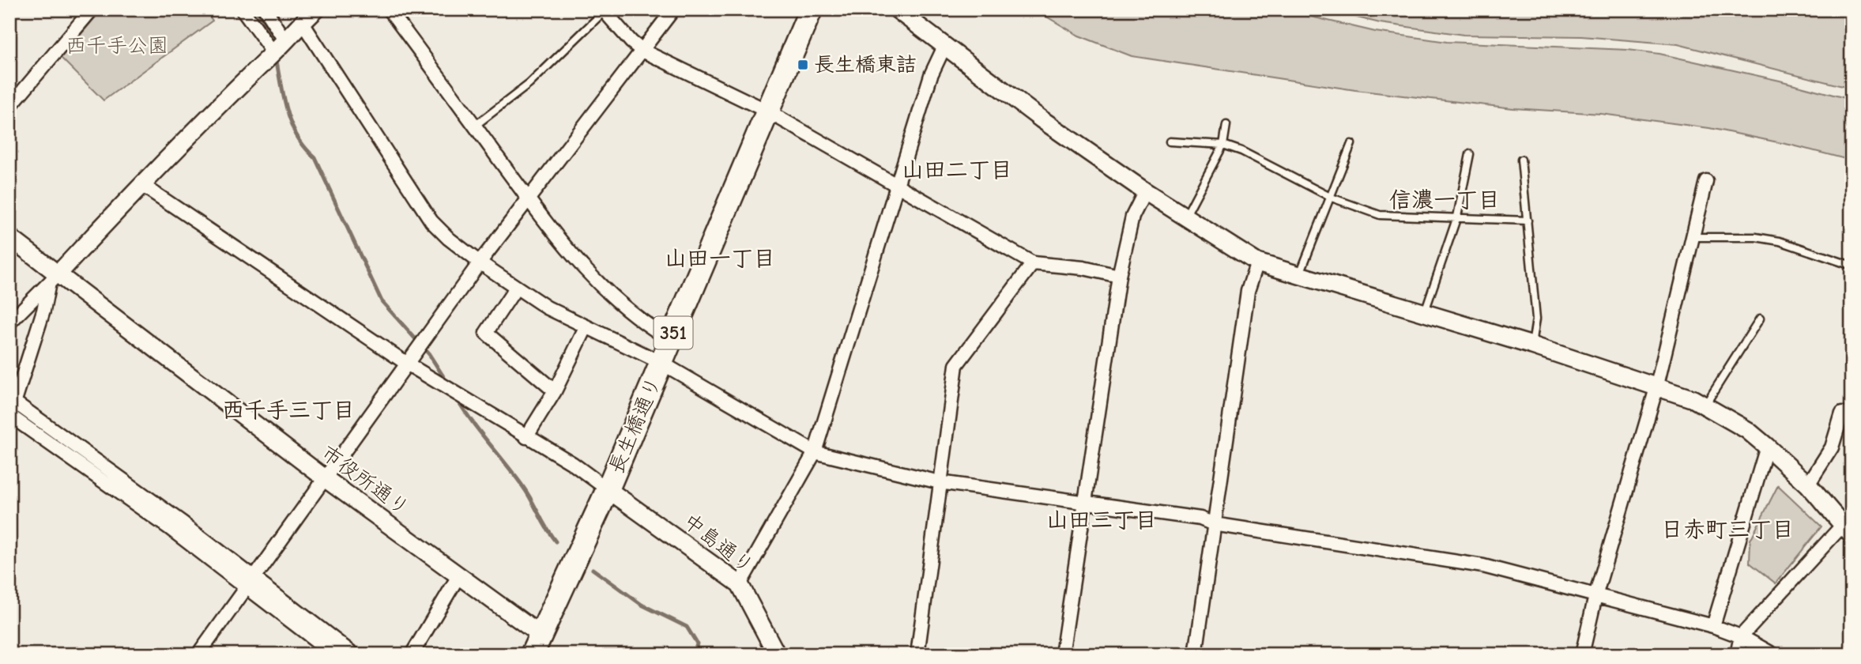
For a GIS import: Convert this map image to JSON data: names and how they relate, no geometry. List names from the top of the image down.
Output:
{
  "streets": {
    "highway": ["351", "長生橋通り"],
    "street": ["市役所通り", "中島通り"]
  },
  "crossings": [
    ["長生橋通り", "市役所通り"],
    ["長生橋通り", "中島通り"]
  ],
  "districts": [
    "山田二丁目",
    "信濃一丁目",
    "山田一丁目",
    "西千手三丁目",
    "山田三丁目",
    "日赤町三丁目"
  ],
  "parks": ["西千手公園"],
  "places": {
    "transit": ["長生橋東詰"]
  }
}
